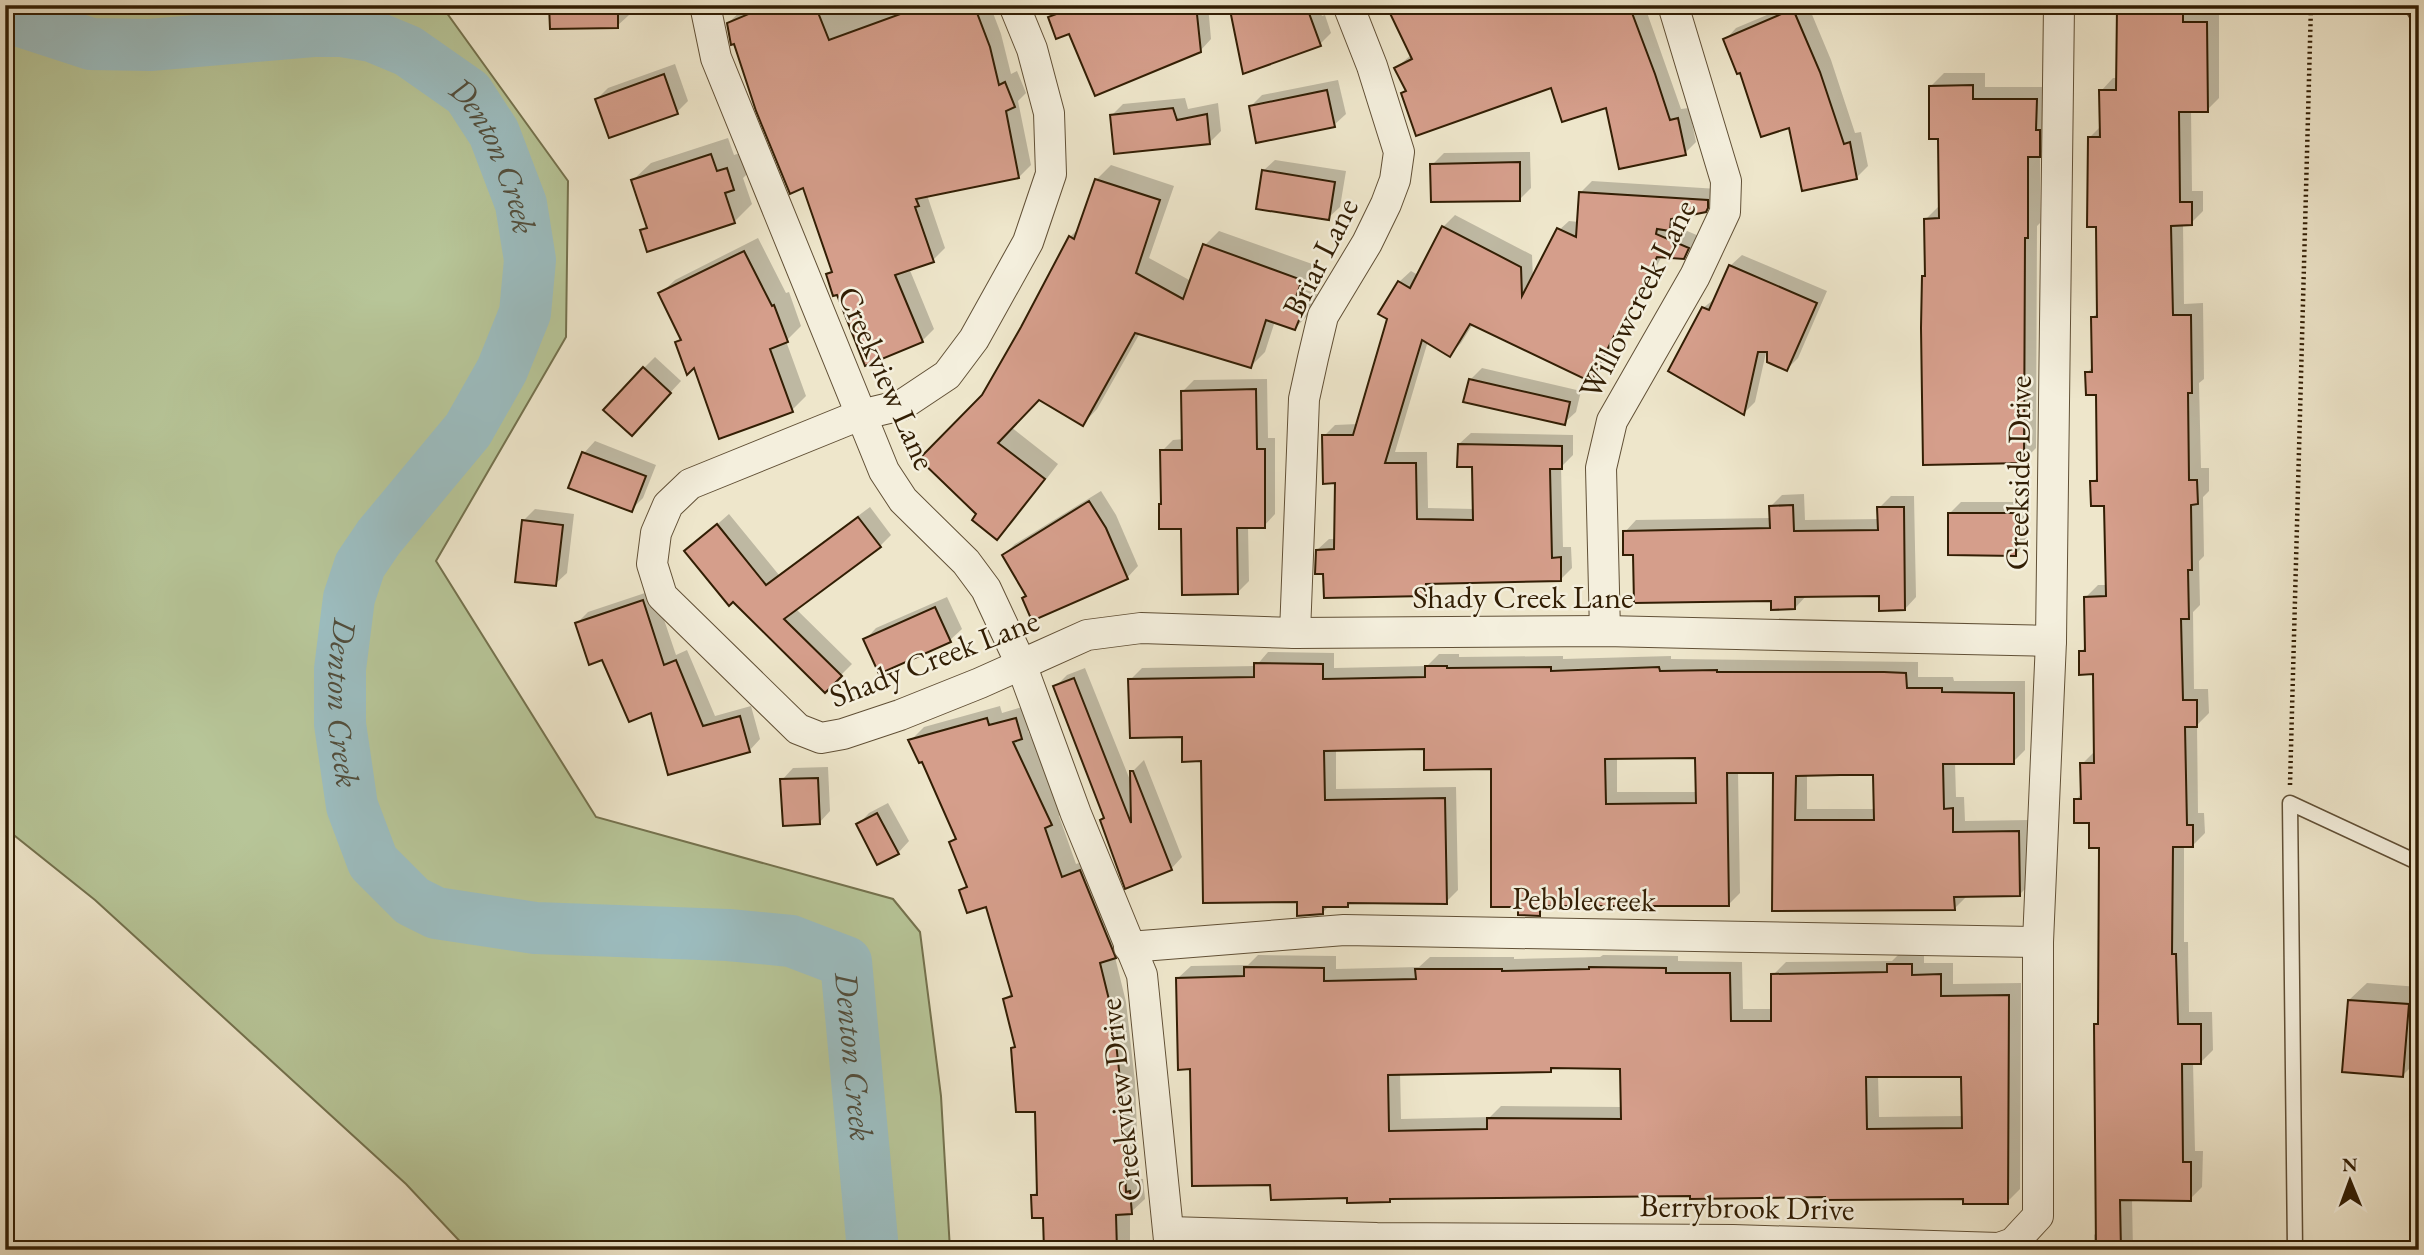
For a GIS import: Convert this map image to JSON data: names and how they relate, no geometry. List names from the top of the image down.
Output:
{
  "streets": {
    "street": [
      "Briar Lane",
      "Willowcreek Lane",
      "Creekview Lane",
      "Creekside Drive",
      "Shady Creek Lane",
      "Pebblecreek",
      "Creekview Drive",
      "Berrybrook Drive"
    ]
  },
  "crossings": [
    ["Briar Lane", "Shady Creek Lane"],
    ["Willowcreek Lane", "Shady Creek Lane"],
    ["Creekview Lane", "Shady Creek Lane"],
    ["Creekview Lane", "Pebblecreek"],
    ["Creekview Lane", "Creekview Drive"],
    ["Creekside Drive", "Shady Creek Lane"],
    ["Creekside Drive", "Pebblecreek"],
    ["Creekside Drive", "Berrybrook Drive"],
    ["Pebblecreek", "Creekview Drive"],
    ["Pebblecreek", "Berrybrook Drive"],
    ["Creekview Drive", "Berrybrook Drive"]
  ],
  "water": ["Denton Creek"],
  "north": "top"
}
